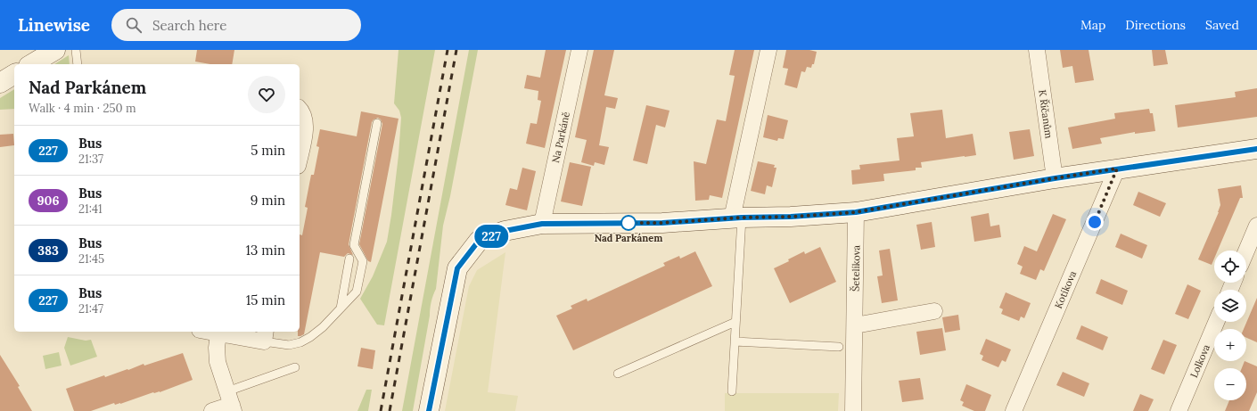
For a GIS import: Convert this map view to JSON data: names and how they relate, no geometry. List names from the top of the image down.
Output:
{
  "streets": {
    "street": [
      "K Říčanům",
      "Na Parkáně",
      "Šetelíkova",
      "Kotíkova",
      "Lolkova"
    ]
  },
  "places": ["Nad Parkánem"],
  "lines": ["bus line 227"],
  "page": {
    "header": "Linewise",
    "search": "Search here",
    "nav": ["Map", "Directions", "Saved"],
    "on_map": "227",
    "heading": ["Nad Parkánem", "Walk · 4 min · 250 m"],
    "list": [
      {
        "mark": "227",
        "name": "Bus",
        "note": "21:37",
        "value": "5 min"
      },
      {
        "mark": "906",
        "name": "Bus",
        "note": "21:41",
        "value": "9 min"
      },
      {
        "mark": "383",
        "name": "Bus",
        "note": "21:45",
        "value": "13 min"
      },
      {
        "mark": "227",
        "name": "Bus",
        "note": "21:47",
        "value": "15 min"
      }
    ],
    "map_buttons": ["+", "−"]
  }
}
